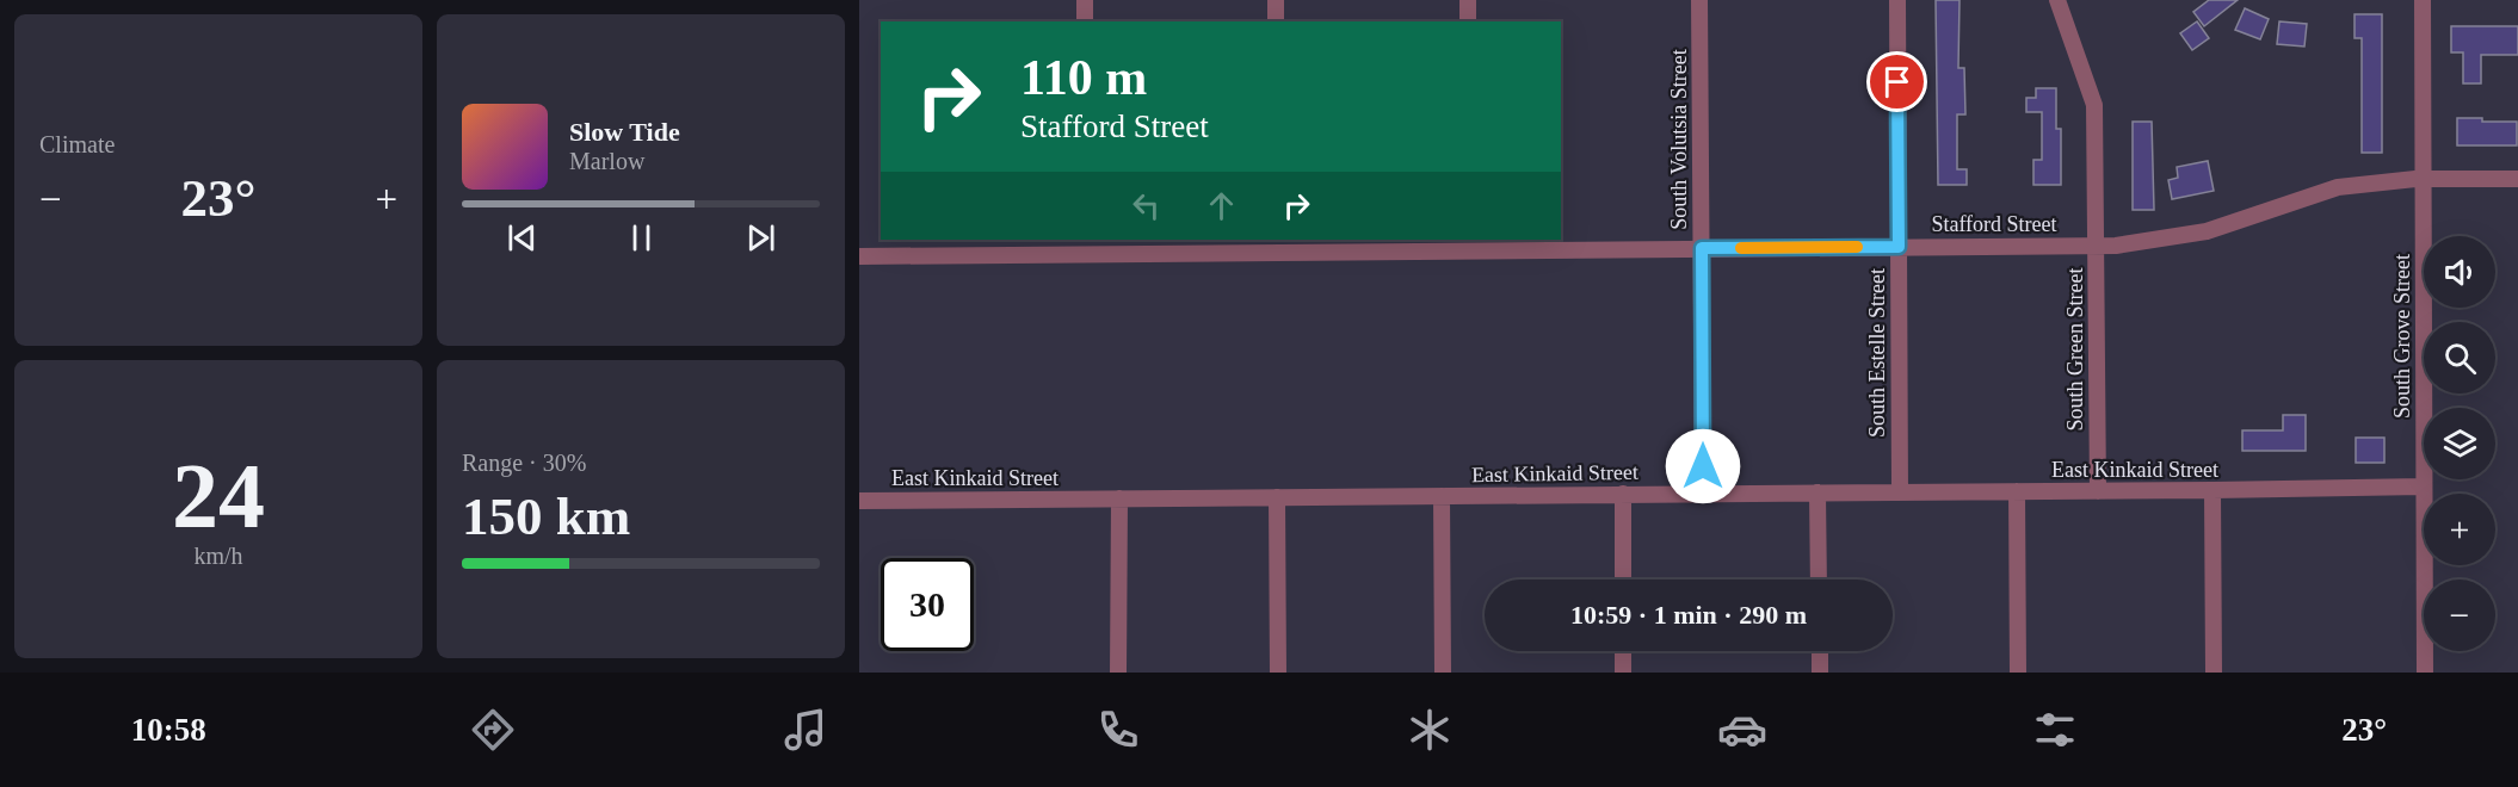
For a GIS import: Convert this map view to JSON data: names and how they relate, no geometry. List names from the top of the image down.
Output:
{
  "streets": {
    "street": [
      "South Volutsia Street",
      "Stafford Street",
      "South Grove Street",
      "South Green Street",
      "South Estelle Street",
      "East Kinkaid Street"
    ]
  },
  "crossings": [
    ["South Volutsia Street", "Stafford Street"],
    ["South Volutsia Street", "East Kinkaid Street"],
    ["Stafford Street", "South Grove Street"],
    ["Stafford Street", "South Green Street"],
    ["Stafford Street", "South Estelle Street"],
    ["South Grove Street", "East Kinkaid Street"],
    ["South Green Street", "East Kinkaid Street"],
    ["South Estelle Street", "East Kinkaid Street"]
  ],
  "page": {
    "tile": [
      "Climate",
      ["24", "km/h"],
      ["Range · 30%", "150 km"]
    ],
    "turn": ["110 m", "Stafford Street"],
    "song": ["Slow Tide", "Marlow"],
    "heat": ["−", "23°", "+"],
    "map_buttons": ["+", "−"],
    "limit": "30",
    "trip": "10:59 · 1 min · 290 m",
    "tabs": ["10:58", "23°"]
  }
}
